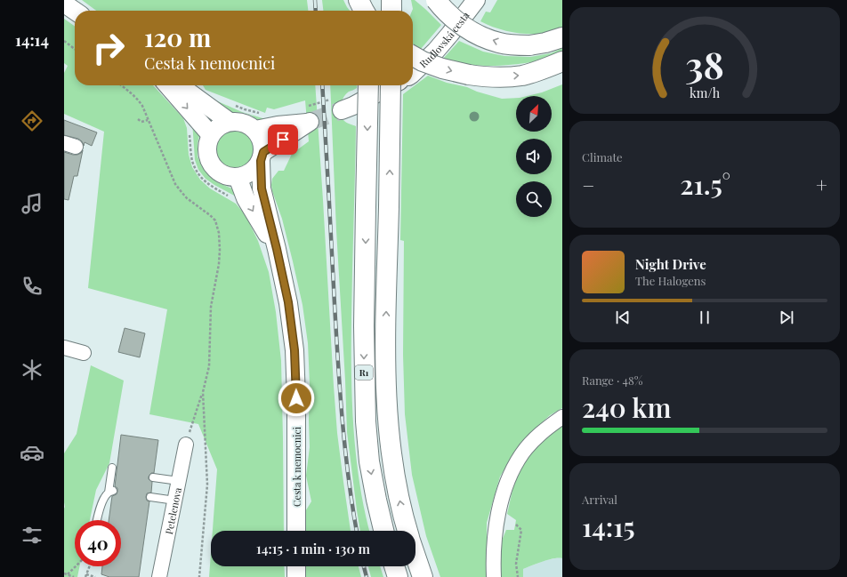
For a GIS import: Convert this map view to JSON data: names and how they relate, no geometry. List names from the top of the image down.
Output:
{
  "streets": {
    "highway": ["R1"],
    "street": ["Rudlovská cesta", "Cesta k nemocnici", "Petelenova"]
  },
  "north": "top right",
  "page": {
    "tabs": "14:14",
    "turn": ["120 m", "Cesta k nemocnici"],
    "tile": [
      "Climate",
      ["Range · 48%", "240 km"],
      ["Arrival", "14:15"]
    ],
    "heat": ["−", "21.5°", "+"],
    "song": ["Night Drive", "The Halogens"],
    "limit": "40",
    "trip": "14:15 · 1 min · 130 m",
    "gauge": ["38", "km/h"]
  }
}
